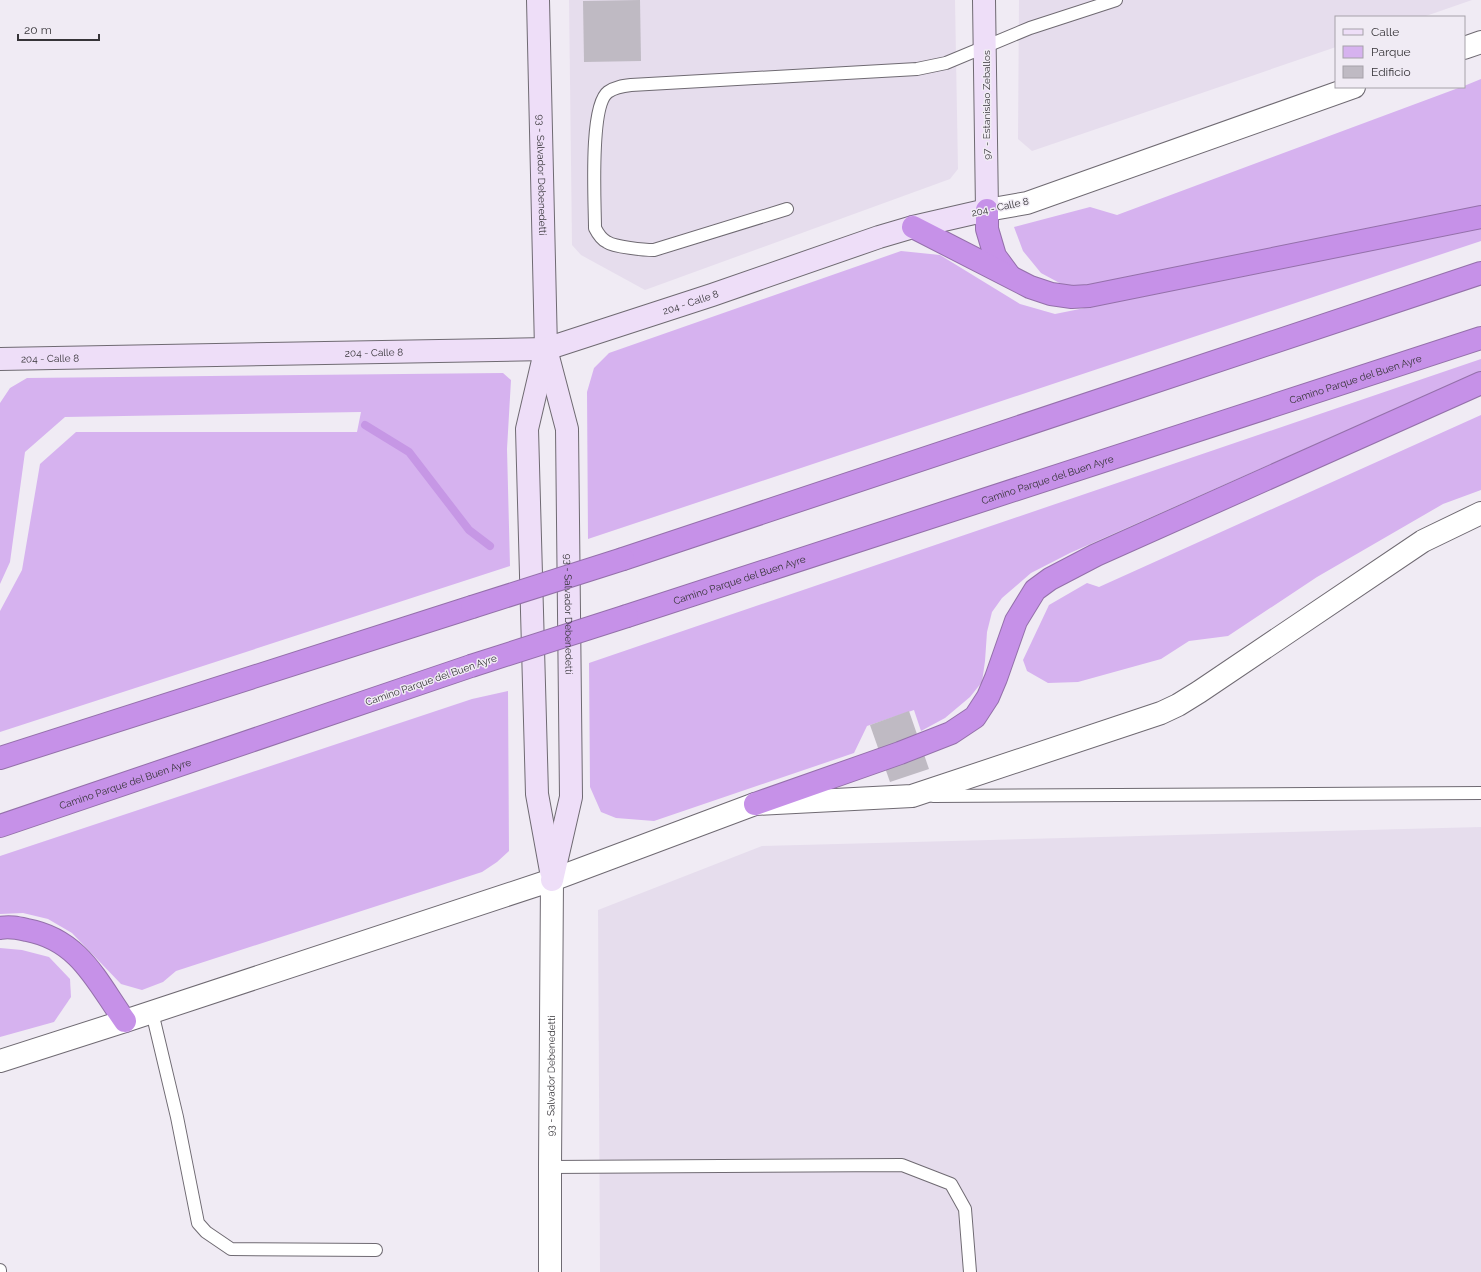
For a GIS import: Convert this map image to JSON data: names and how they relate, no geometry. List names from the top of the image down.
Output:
{
  "streets": {
    "highway": ["Camino Parque del Buen Ayre"],
    "street": ["97 - Estanislao Zeballos", "93 - Salvador Debenedetti", "204 - Calle 8"]
  },
  "crossings": [
    ["97 - Estanislao Zeballos", "204 - Calle 8"],
    ["93 - Salvador Debenedetti", "204 - Calle 8"]
  ],
  "legend": ["Calle", "Parque", "Edificio"],
  "scale_bar": "20 m"
}
